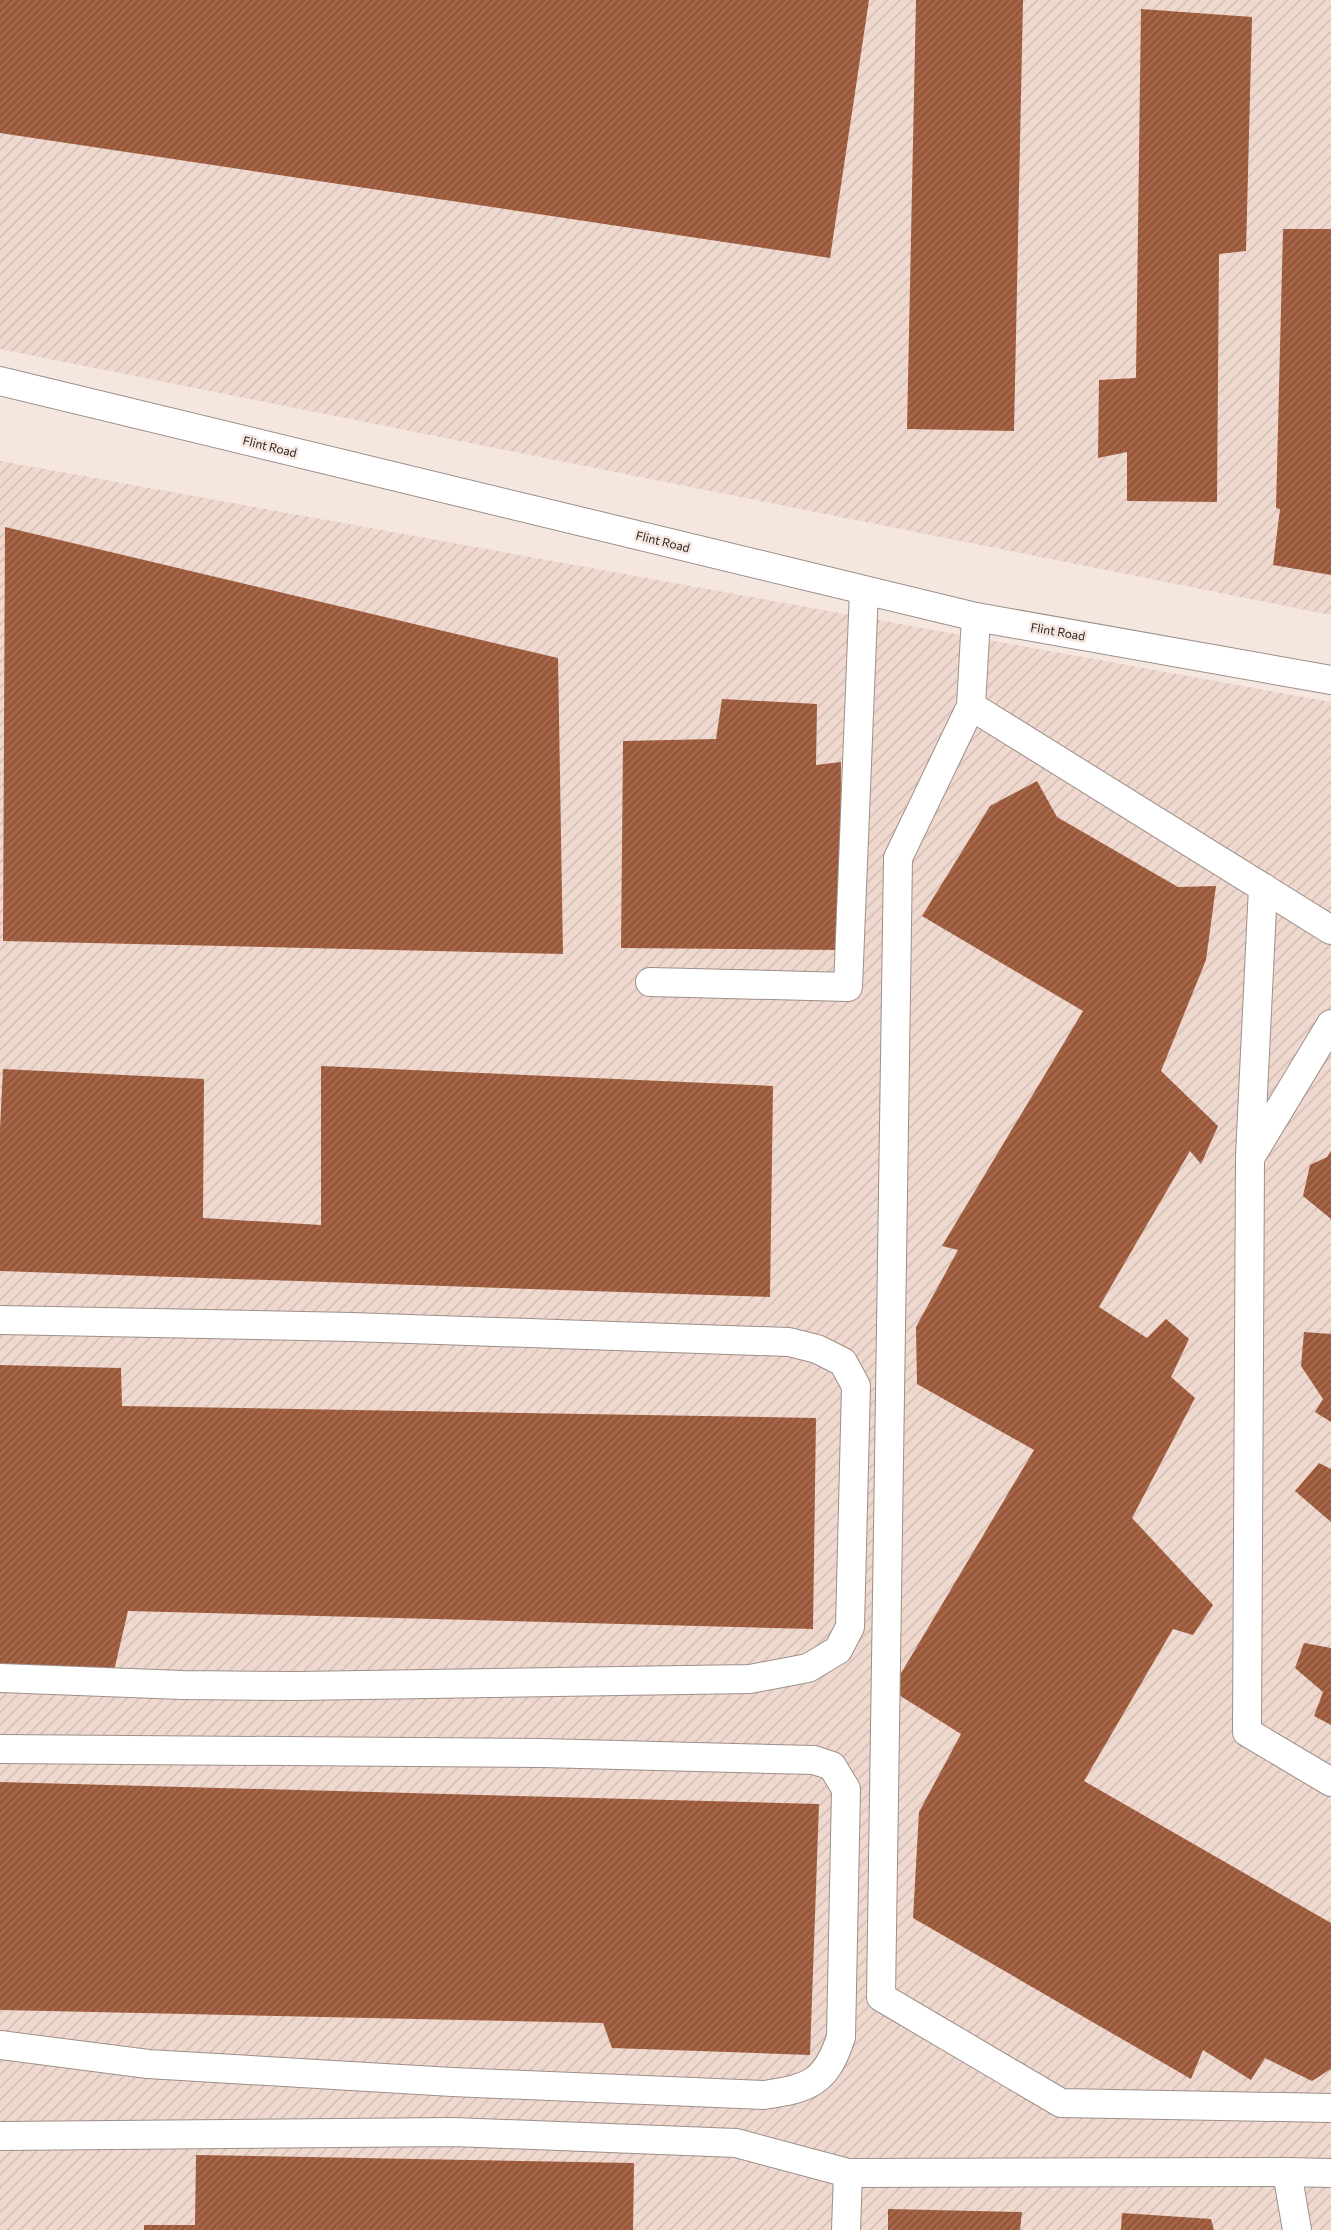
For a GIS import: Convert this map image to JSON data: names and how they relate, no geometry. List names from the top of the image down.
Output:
{
  "streets": {
    "street": ["Flint Road"]
  }
}
